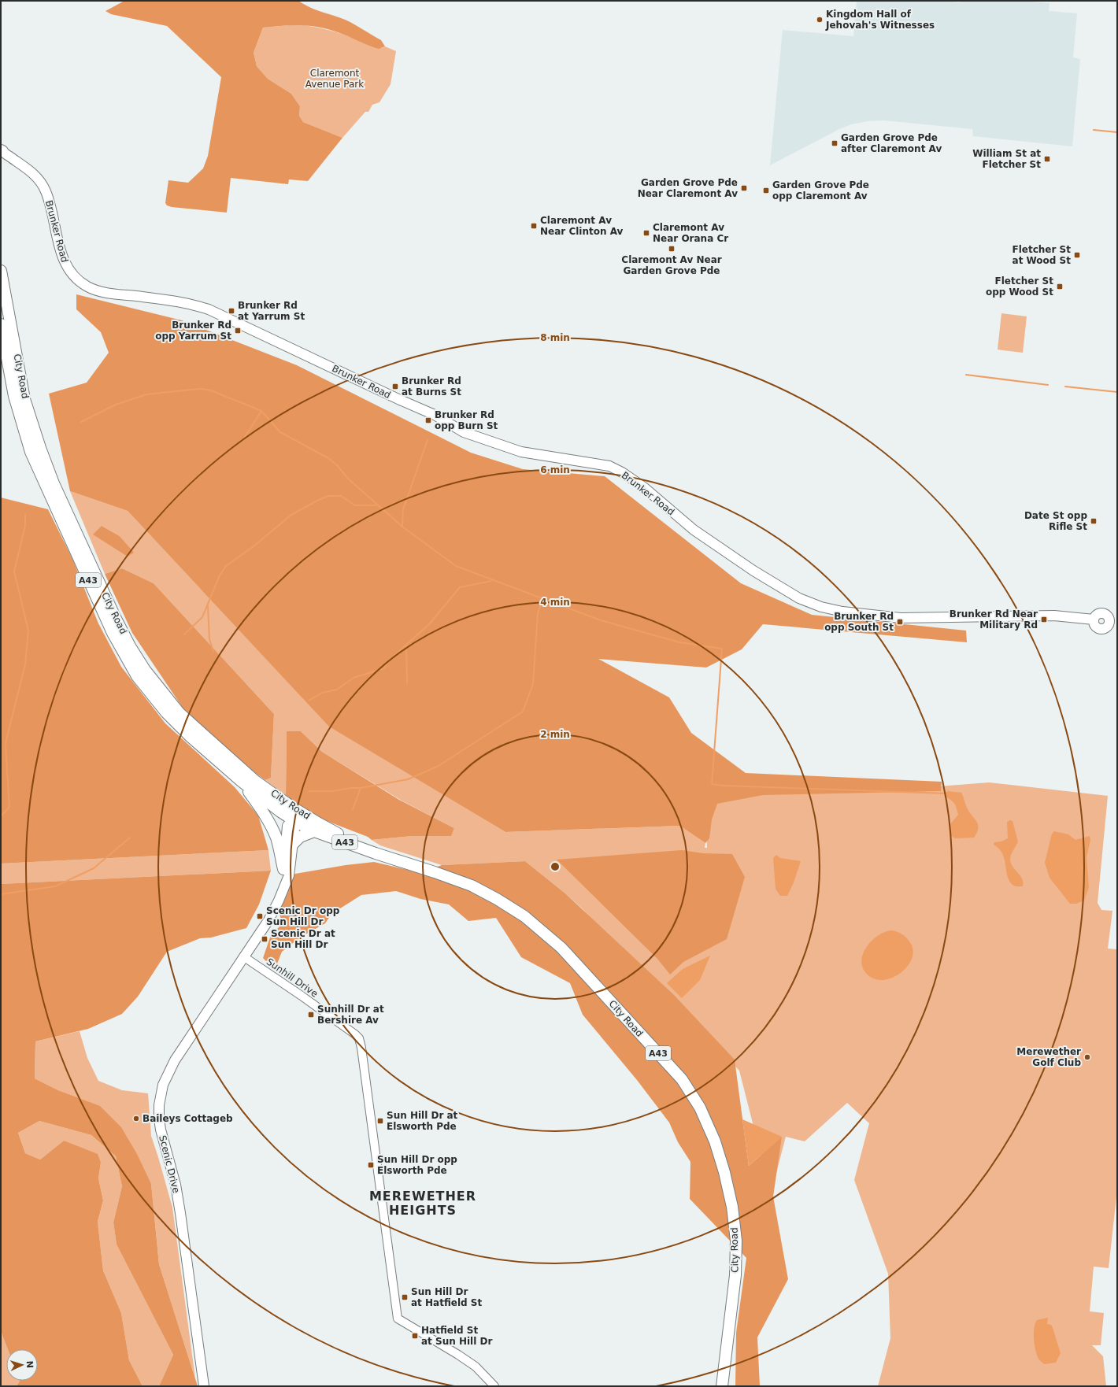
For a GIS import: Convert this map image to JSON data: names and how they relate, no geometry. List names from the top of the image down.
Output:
{
  "streets": {
    "highway": ["City Road", "A43"],
    "main road": ["Brunker Road", "Scenic Drive"],
    "street": ["Sunhill Drive"]
  },
  "crossings": [
    ["City Road", "Scenic Drive"],
    ["Sunhill Drive", "Scenic Drive"]
  ],
  "districts": ["MEREWETHER HEIGHTS"],
  "parks": ["Claremont Avenue Park"],
  "places": {
    "other": ["Kingdom Hall of Jehovah's Witnesses", "Merewether Golf Club", "Baileys Cottageb"],
    "transit": [
      "Garden Grove Pde after Claremont Av",
      "William St at Fletcher St",
      "Garden Grove Pde Near Claremont Av",
      "Garden Grove Pde opp Claremont Av",
      "Claremont Av Near Clinton Av",
      "Claremont Av Near Orana Cr",
      "Claremont Av Near Garden Grove Pde",
      "Fletcher St at Wood St",
      "Fletcher St opp Wood St",
      "Brunker Rd at Yarrum St",
      "Brunker Rd opp Yarrum St",
      "Brunker Rd at Burns St",
      "Brunker Rd opp Burn St",
      "Date St opp Rifle St",
      "Brunker Rd Near Military Rd",
      "Brunker Rd opp South St",
      "Scenic Dr opp Sun Hill Dr",
      "Scenic Dr at Sun Hill Dr",
      "Sunhill Dr at Bershire Av",
      "Sun Hill Dr at Elsworth Pde",
      "Sun Hill Dr opp Elsworth Pde",
      "Sun Hill Dr at Hatfield St",
      "Hatfield St at Sun Hill Dr"
    ]
  },
  "north": "right",
  "rings": [
    "8 min",
    "6 min",
    "4 min",
    "2 min"
  ]
}
